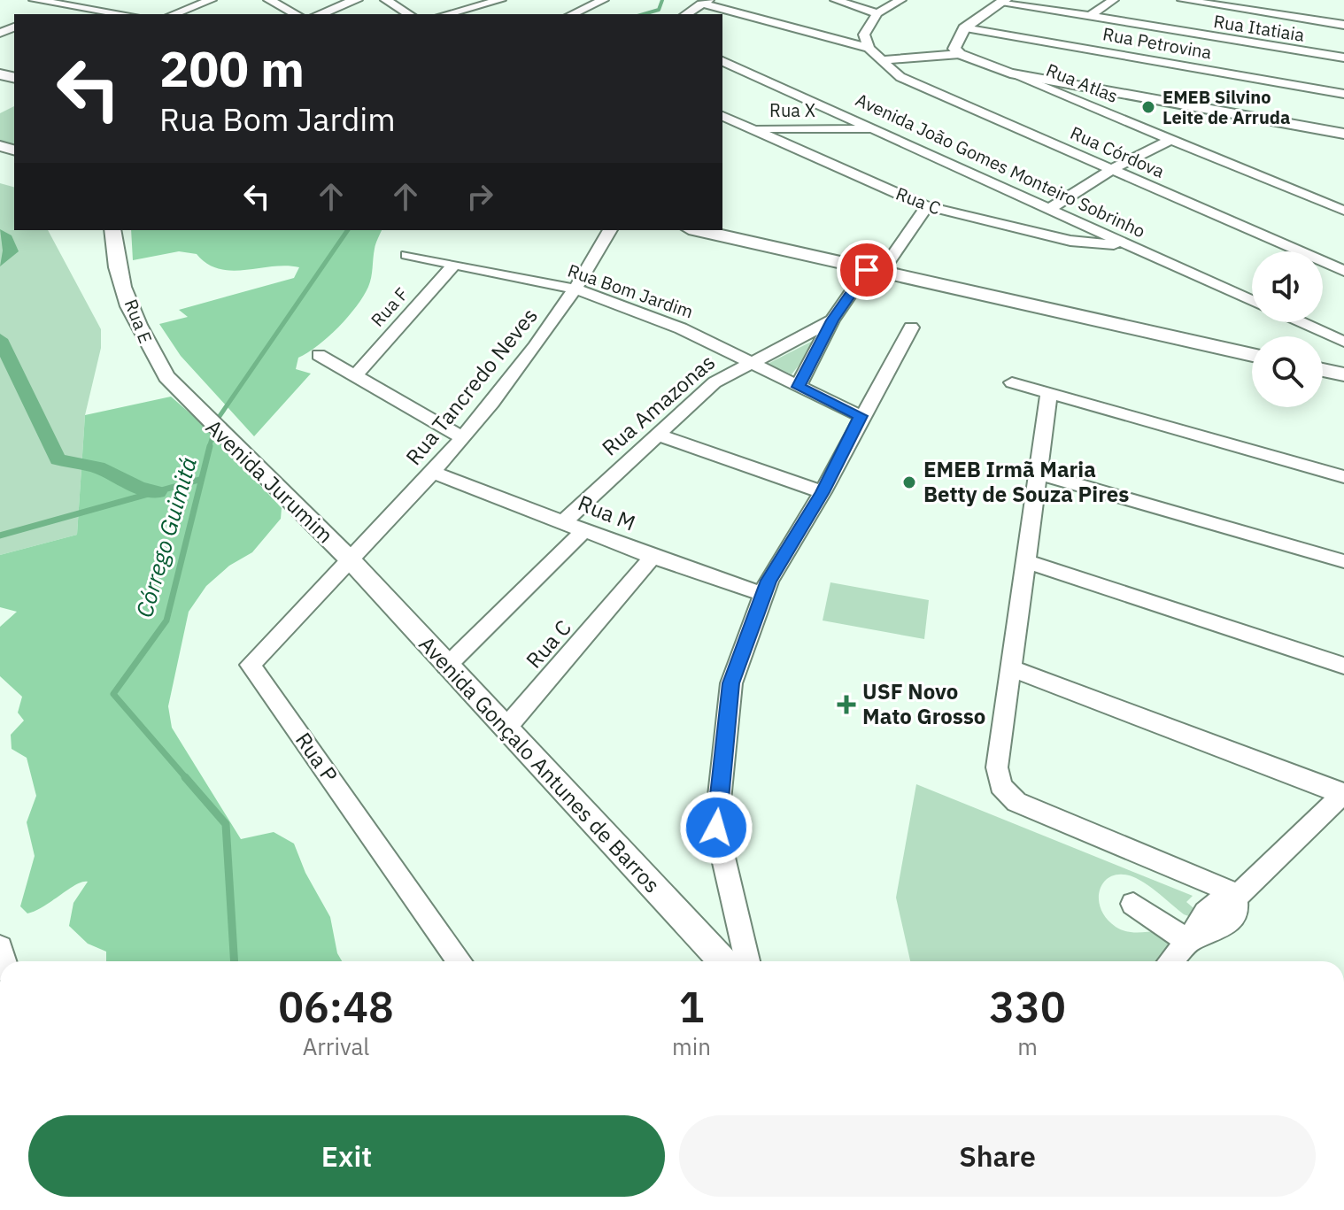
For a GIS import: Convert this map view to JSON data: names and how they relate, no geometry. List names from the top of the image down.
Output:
{
  "streets": {
    "street": [
      "Rua Itatiaia",
      "Rua Petrovina",
      "Rua Atlas",
      "Rua X",
      "Rua Córdova",
      "Avenida João Gomes Monteiro Sobrinho",
      "Rua C",
      "Rua Bom Jardim",
      "Rua F",
      "Rua E",
      "Rua Tancredo Neves",
      "Rua Amazonas",
      "Avenida Jurumim",
      "Rua M",
      "Rua P",
      "Avenida Gonçalo Antunes de Barros"
    ]
  },
  "crossings": [
    ["Rua Itatiaia", "Rua Petrovina"],
    ["Rua Atlas", "Rua Córdova"],
    ["Rua X", "Avenida João Gomes Monteiro Sobrinho"],
    ["Rua X", "Rua C"],
    ["Avenida João Gomes Monteiro Sobrinho", "Rua C"],
    ["Rua C", "Rua Amazonas"],
    ["Rua C", "Rua M"],
    ["Rua C", "Avenida Gonçalo Antunes de Barros"],
    ["Rua Bom Jardim", "Rua F"],
    ["Rua Bom Jardim", "Rua Tancredo Neves"],
    ["Rua Bom Jardim", "Rua Amazonas"],
    ["Rua E", "Avenida Jurumim"],
    ["Rua Tancredo Neves", "Avenida Jurumim"],
    ["Rua Tancredo Neves", "Rua M"],
    ["Rua Tancredo Neves", "Rua P"],
    ["Rua Tancredo Neves", "Avenida Gonçalo Antunes de Barros"],
    ["Rua Amazonas", "Rua M"],
    ["Avenida Jurumim", "Rua P"],
    ["Avenida Jurumim", "Avenida Gonçalo Antunes de Barros"],
    ["Rua P", "Avenida Gonçalo Antunes de Barros"]
  ],
  "water": ["Córrego Guimitá"],
  "places": {
    "other": ["EMEB Silvino Leite de Arruda", "EMEB Irmã Maria Betty de Souza Pires"],
    "health": ["USF Novo Mato Grosso"]
  },
  "page": {
    "turn": ["200 m", "Rua Bom Jardim"],
    "eta": [
      "06:48",
      "Arrival",
      "1",
      "min",
      "330",
      "m"
    ],
    "buttons": ["Exit", "Share"]
  }
}
